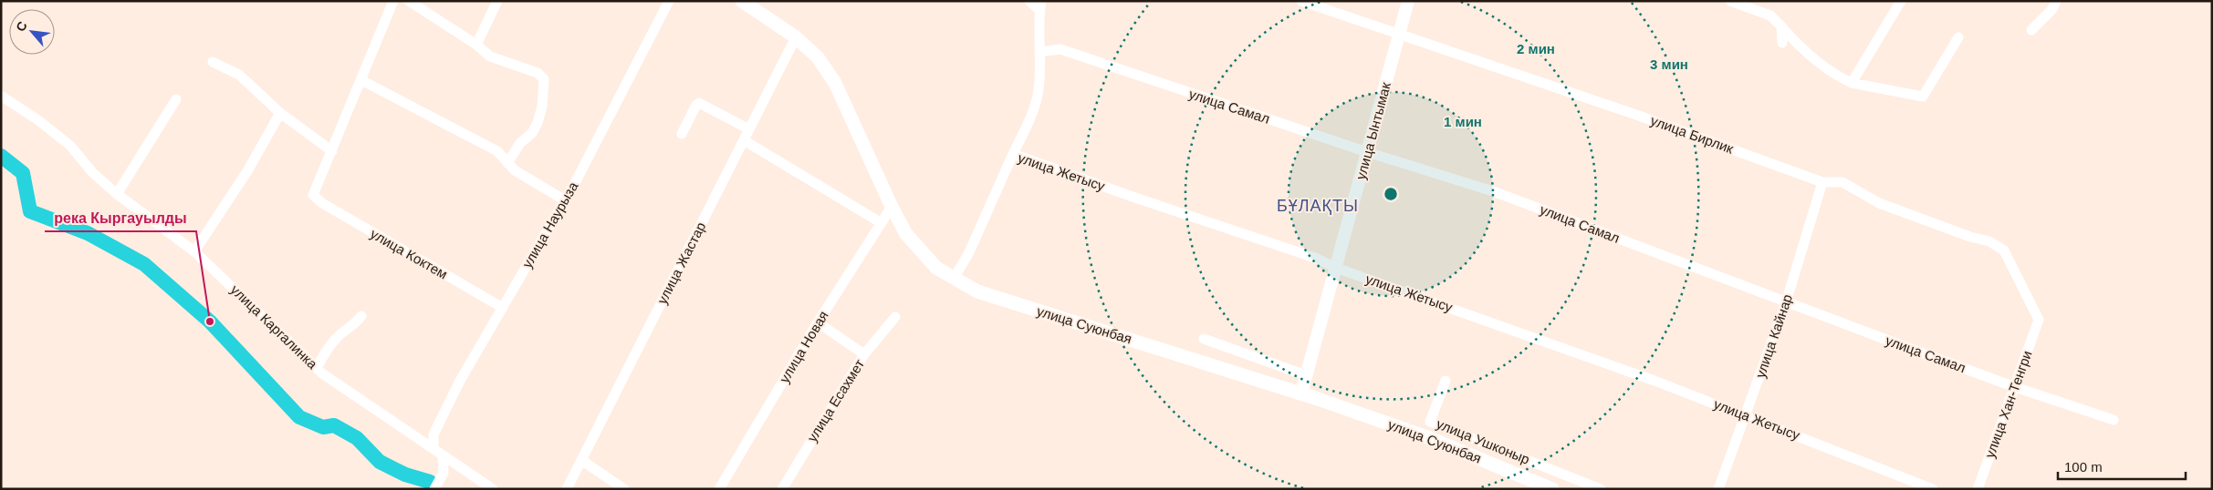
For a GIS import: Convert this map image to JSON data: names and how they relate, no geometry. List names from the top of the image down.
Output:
{
  "streets": {
    "main road": ["улица Суюнбая"],
    "street": [
      "улица Самал",
      "улица Ынтымак",
      "улица Бирлик",
      "улица Жетысу",
      "улица Наурыза",
      "улица Коктем",
      "улица Жастар",
      "улица Каргалинка",
      "улица Кайнар",
      "улица Новая",
      "улица Есахмет",
      "улица Хан-Тенгри",
      "улица Ушконыр"
    ]
  },
  "crossings": [
    ["улица Самал", "улица Ынтымак"],
    ["улица Самал", "улица Кайнар"],
    ["улица Самал", "улица Хан-Тенгри"],
    ["улица Ынтымак", "улица Бирлик"],
    ["улица Ынтымак", "улица Жетысу"],
    ["улица Ынтымак", "улица Суюнбая"],
    ["улица Бирлик", "улица Кайнар"],
    ["улица Бирлик", "улица Хан-Тенгри"],
    ["улица Жетысу", "улица Суюнбая"],
    ["улица Жетысу", "улица Кайнар"],
    ["улица Наурыза", "улица Коктем"],
    ["улица Наурыза", "улица Каргалинка"],
    ["улица Жастар", "улица Суюнбая"],
    ["улица Суюнбая", "улица Новая"]
  ],
  "districts": ["БҰЛАҚТЫ"],
  "places": ["река Кыргауылды"],
  "scale_bar": "100 m",
  "north": "top left",
  "rings": ["2 мин", "3 мин", "1 мин"]
}
